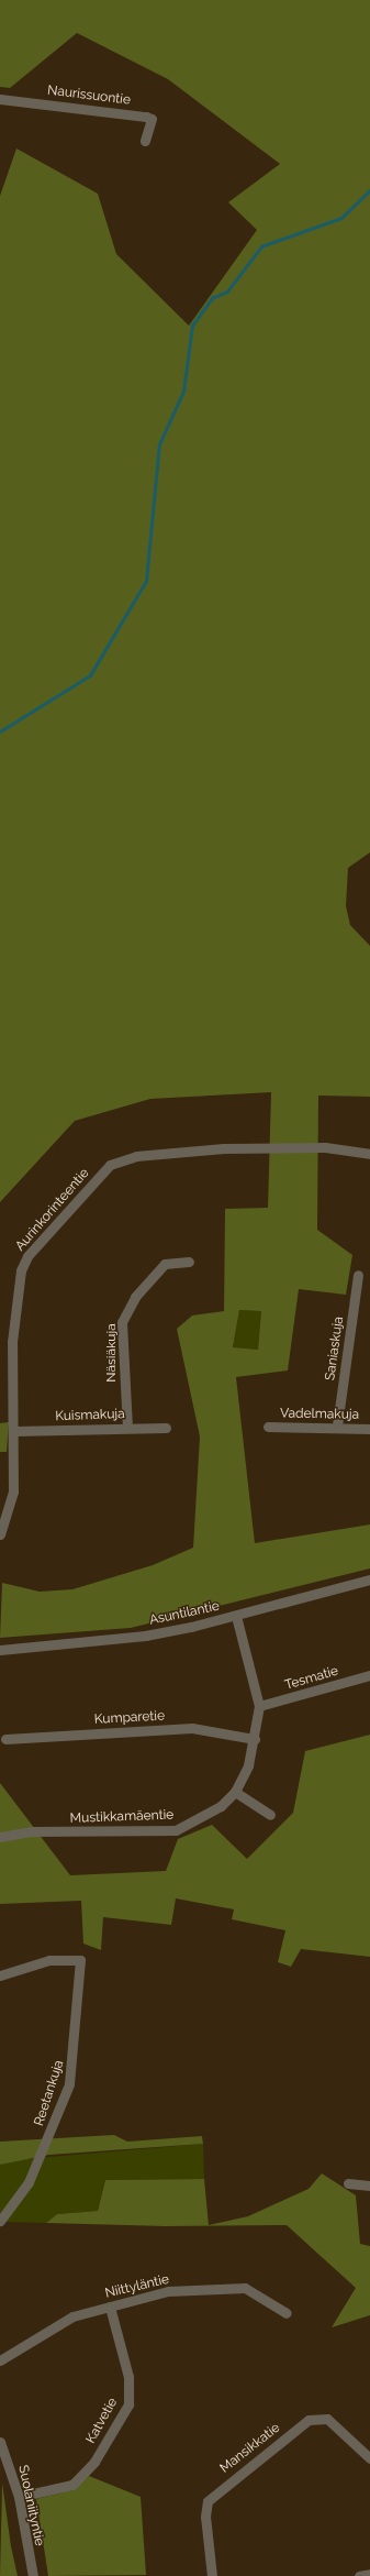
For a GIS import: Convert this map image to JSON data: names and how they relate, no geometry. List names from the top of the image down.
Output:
{
  "streets": {
    "street": [
      "Naurissuontie",
      "Aurinkorinteentie",
      "Saniaskuja",
      "Näsiäkuja",
      "Vadelmakuja",
      "Kuismakuja",
      "Asuntilantie",
      "Tesmatie",
      "Kumparetie",
      "Mustikkamäentie",
      "Reetankuja",
      "Niittyläntie",
      "Katvetie",
      "Mansikkatie",
      "Suolaniityntie"
    ]
  },
  "crossings": [
    ["Aurinkorinteentie", "Kuismakuja"],
    ["Saniaskuja", "Vadelmakuja"],
    ["Näsiäkuja", "Kuismakuja"],
    ["Asuntilantie", "Mustikkamäentie"],
    ["Tesmatie", "Mustikkamäentie"],
    ["Kumparetie", "Mustikkamäentie"],
    ["Niittyläntie", "Katvetie"],
    ["Katvetie", "Suolaniityntie"]
  ]
}
